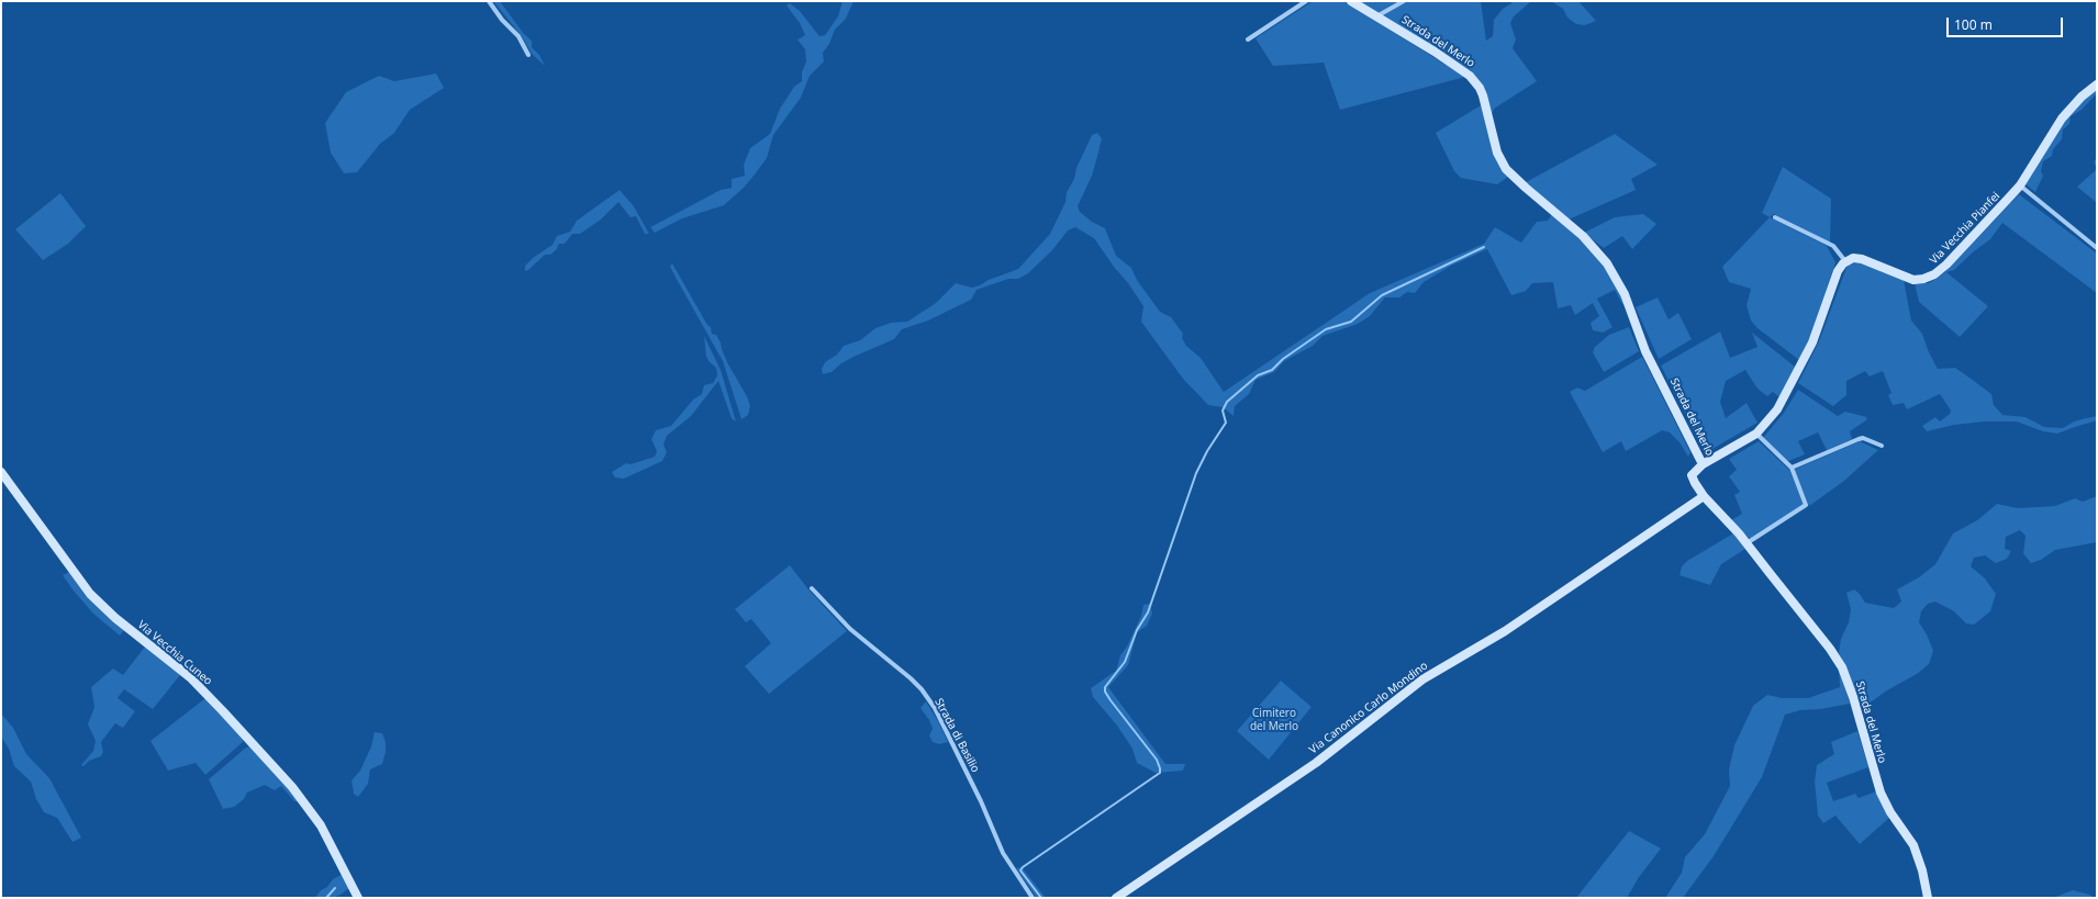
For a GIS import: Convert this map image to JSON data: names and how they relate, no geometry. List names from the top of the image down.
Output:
{
  "streets": {
    "street": [
      "Strada del Merlo",
      "Via Vecchia Pianfei",
      "Via Vecchia Cuneo",
      "Via Canonico Carlo Mondino",
      "Strada di Basilio"
    ]
  },
  "crossings": [
    ["Strada del Merlo", "Via Canonico Carlo Mondino"]
  ],
  "parks": ["Cimitero del Merlo"],
  "scale_bar": "100 m"
}
